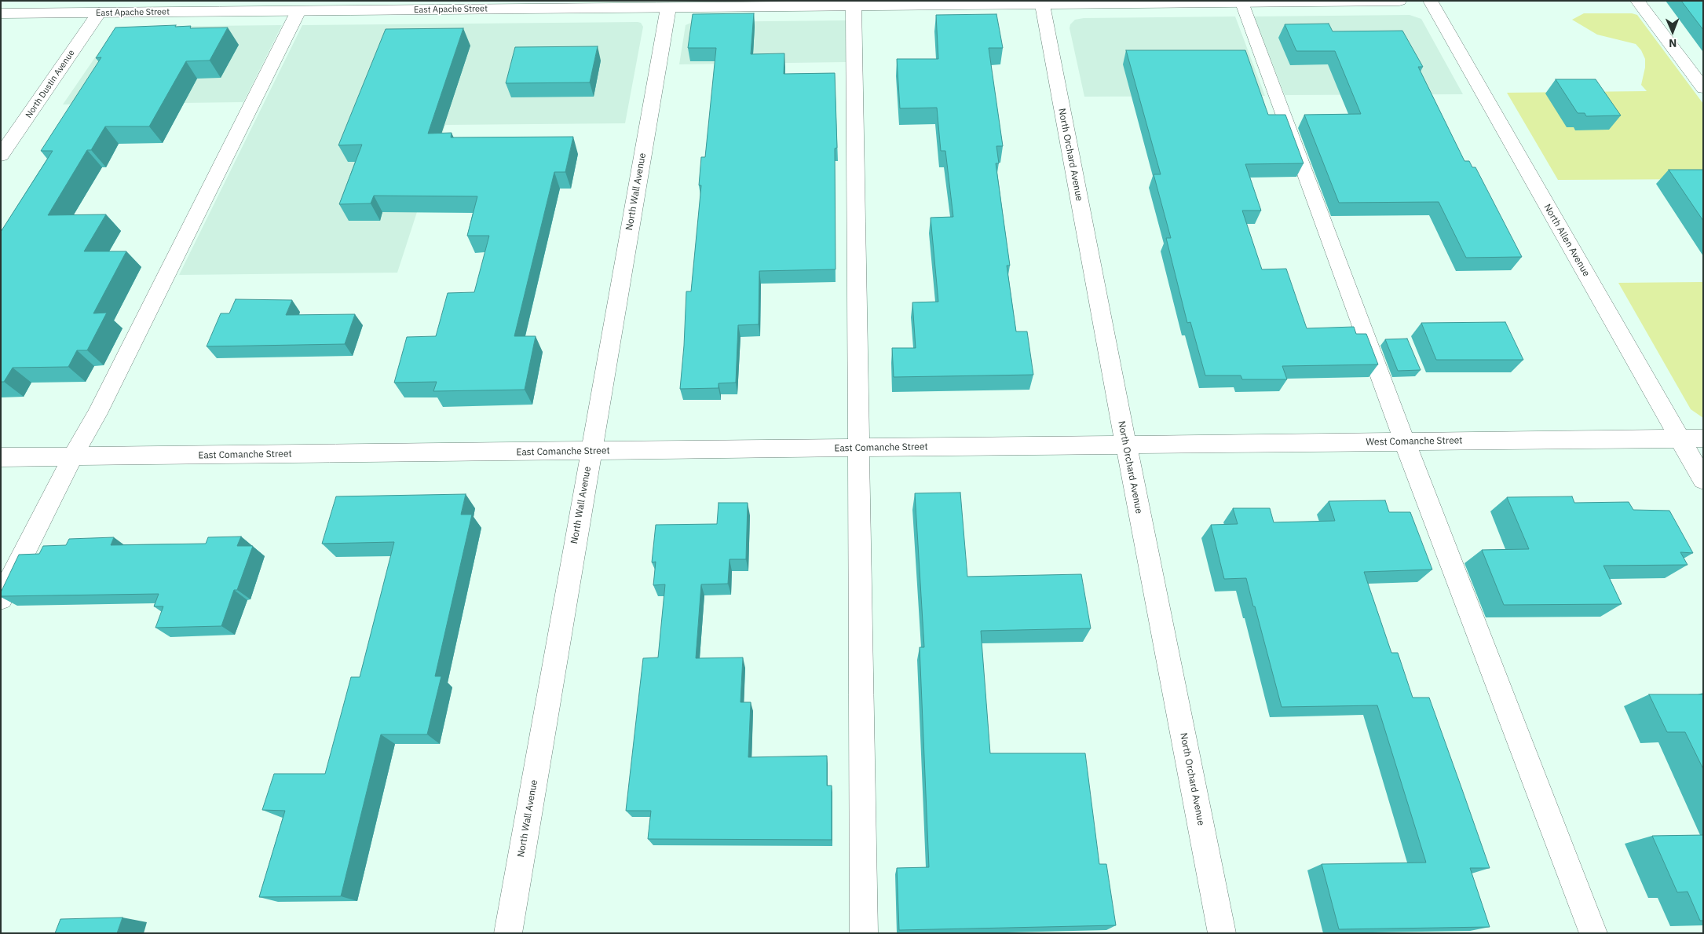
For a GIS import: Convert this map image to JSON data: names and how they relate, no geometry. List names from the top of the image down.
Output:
{
  "streets": {
    "street": [
      "East Apache Street",
      "North Dustin Avenue",
      "North Orchard Avenue",
      "North Wall Avenue",
      "North Allen Avenue",
      "West Comanche Street",
      "East Comanche Street"
    ]
  },
  "crossings": [
    ["East Apache Street", "North Dustin Avenue"],
    ["East Apache Street", "North Orchard Avenue"],
    ["East Apache Street", "North Wall Avenue"],
    ["North Orchard Avenue", "West Comanche Street"],
    ["North Orchard Avenue", "East Comanche Street"],
    ["North Wall Avenue", "East Comanche Street"],
    ["North Allen Avenue", "West Comanche Street"],
    ["West Comanche Street", "East Comanche Street"]
  ],
  "north": "bottom"
}
